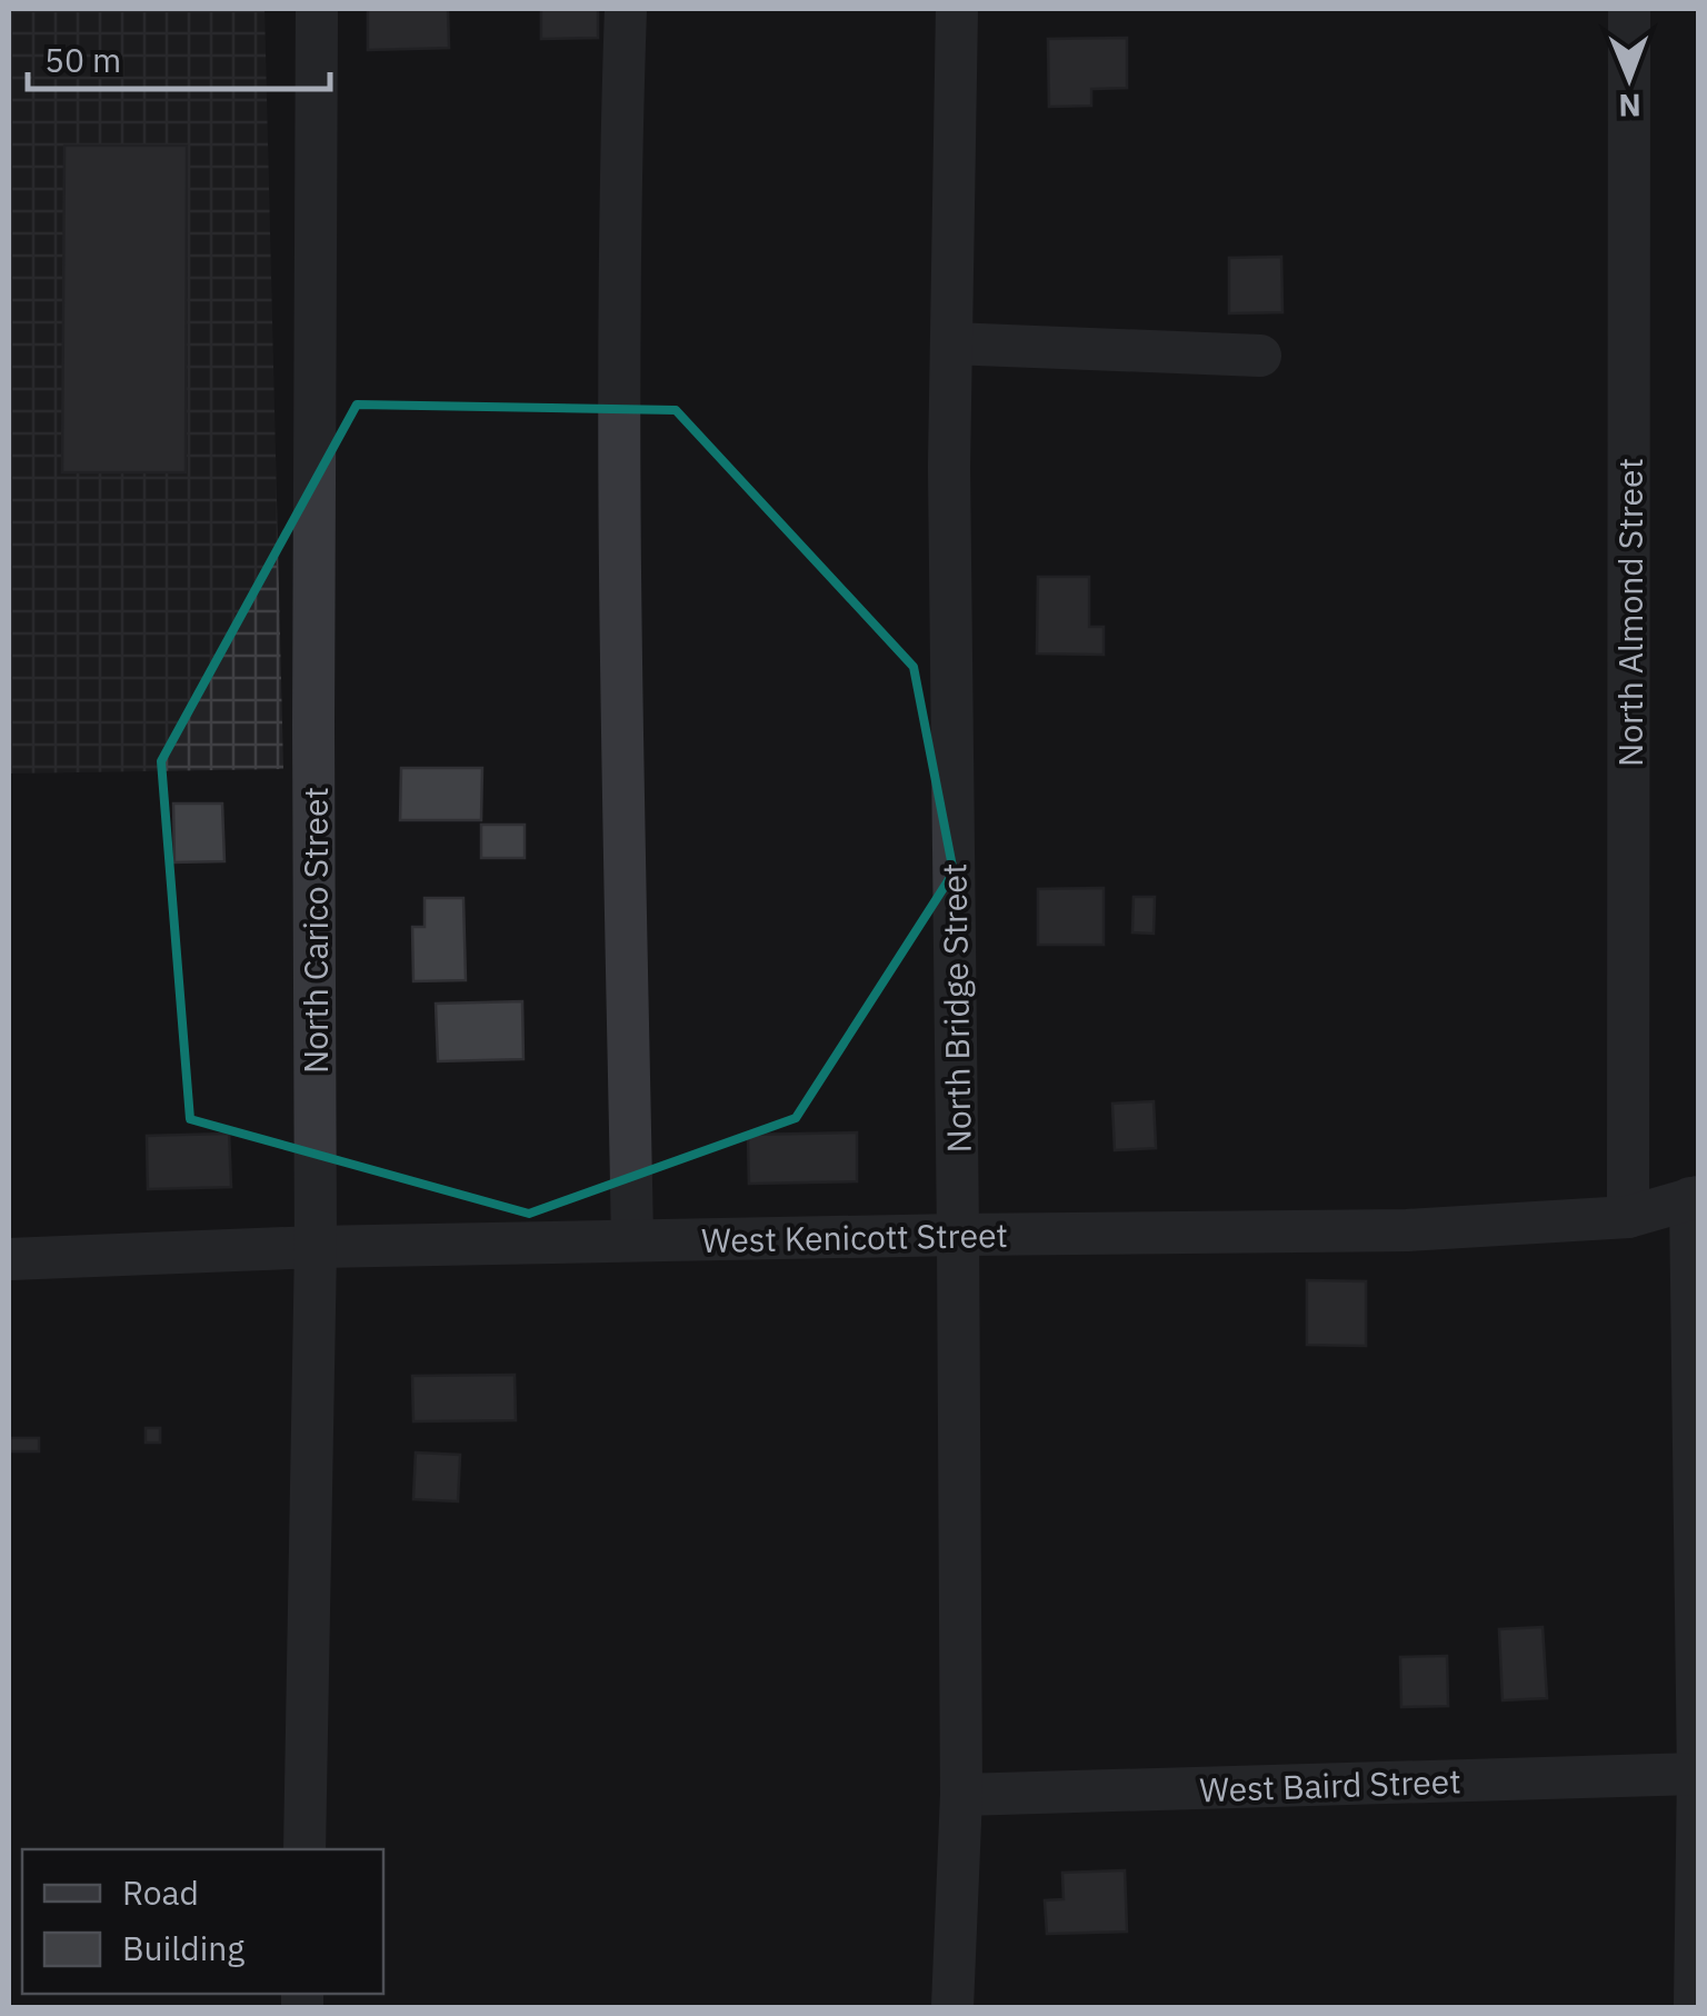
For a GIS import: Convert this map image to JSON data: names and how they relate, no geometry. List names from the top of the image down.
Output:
{
  "streets": {
    "street": [
      "North Almond Street",
      "North Carico Street",
      "North Bridge Street",
      "West Kenicott Street",
      "West Baird Street"
    ]
  },
  "crossings": [
    ["North Almond Street", "West Kenicott Street"],
    ["North Carico Street", "West Kenicott Street"],
    ["North Bridge Street", "West Kenicott Street"],
    ["North Bridge Street", "West Baird Street"]
  ],
  "legend": ["Road", "Building"],
  "scale_bar": "50 m",
  "north": "bottom"
}
